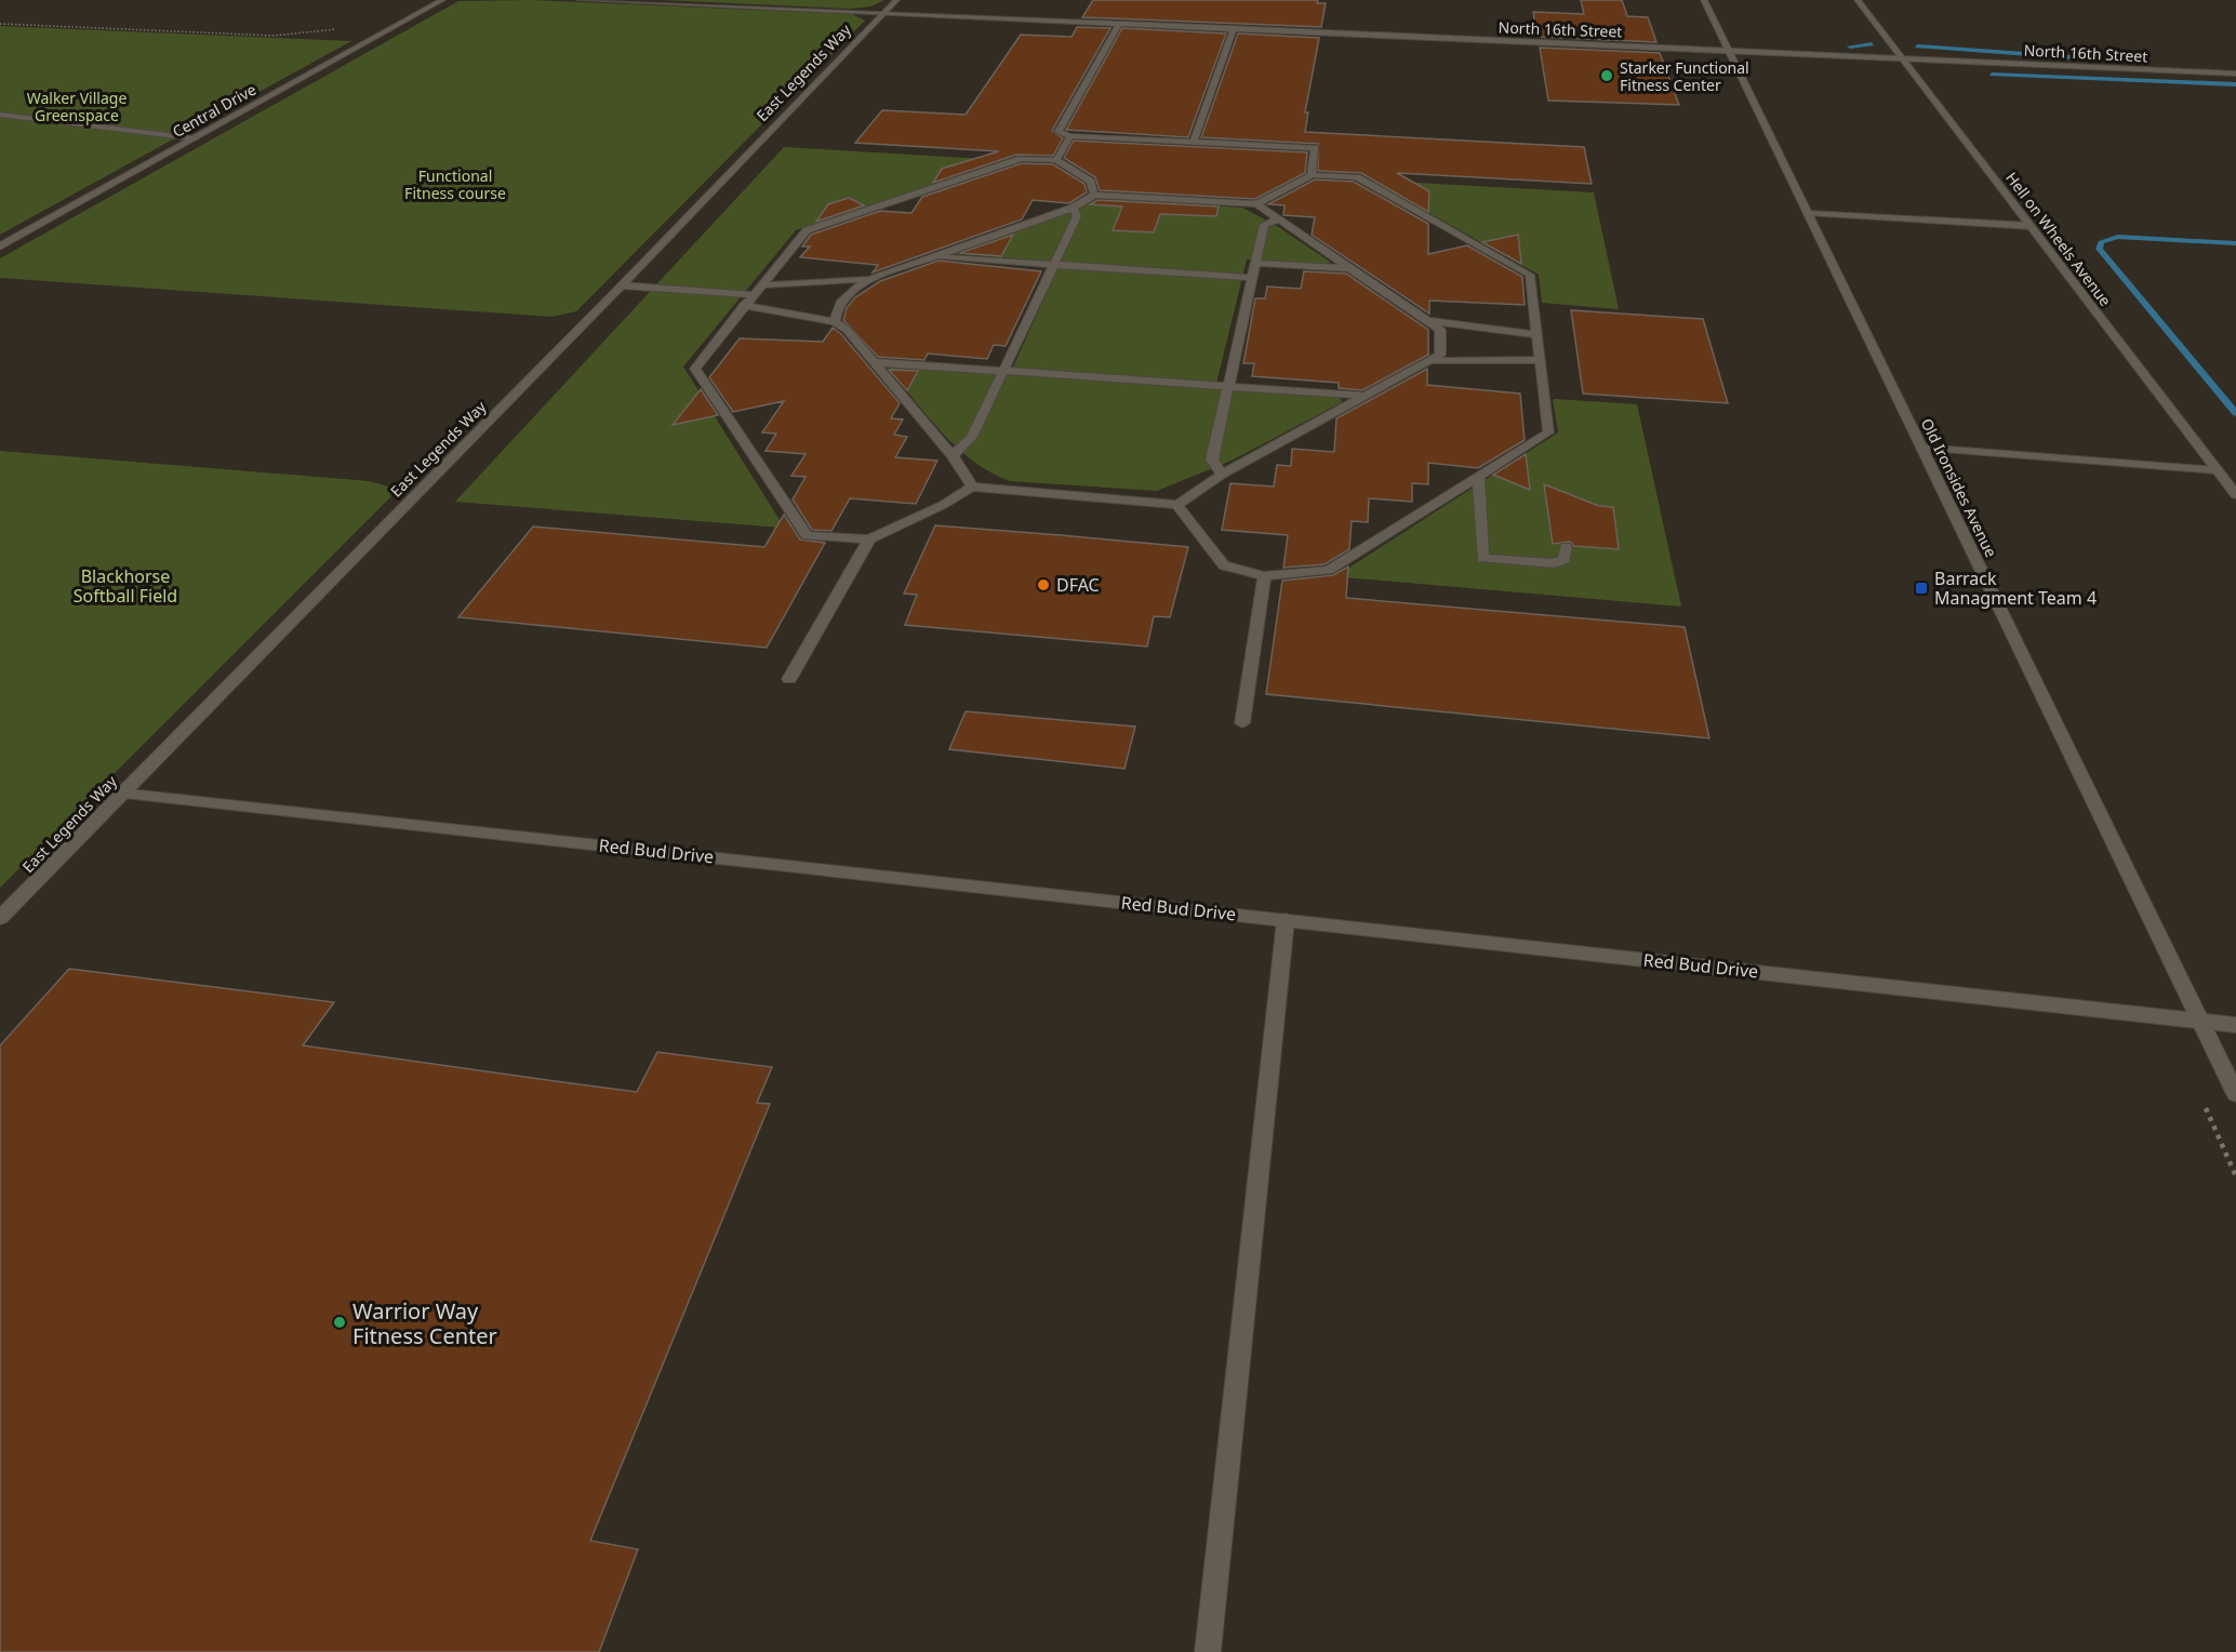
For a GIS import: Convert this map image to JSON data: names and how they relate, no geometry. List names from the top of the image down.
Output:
{
  "streets": {
    "street": [
      "North 16th Street",
      "East Legends Way",
      "Central Drive",
      "Hell on Wheels Avenue",
      "Old Ironsides Avenue",
      "Red Bud Drive"
    ]
  },
  "crossings": [
    ["North 16th Street", "East Legends Way"],
    ["North 16th Street", "Hell on Wheels Avenue"],
    ["North 16th Street", "Old Ironsides Avenue"],
    ["East Legends Way", "Red Bud Drive"],
    ["Old Ironsides Avenue", "Red Bud Drive"]
  ],
  "parks": ["Walker Village Greenspace", "Functional Fitness course", "Blackhorse Softball Field"],
  "places": {
    "other": ["Starker Functional Fitness Center", "DFAC", "Warrior Way Fitness Center"],
    "transit": ["Barrack Managment Team 4"]
  }
}
